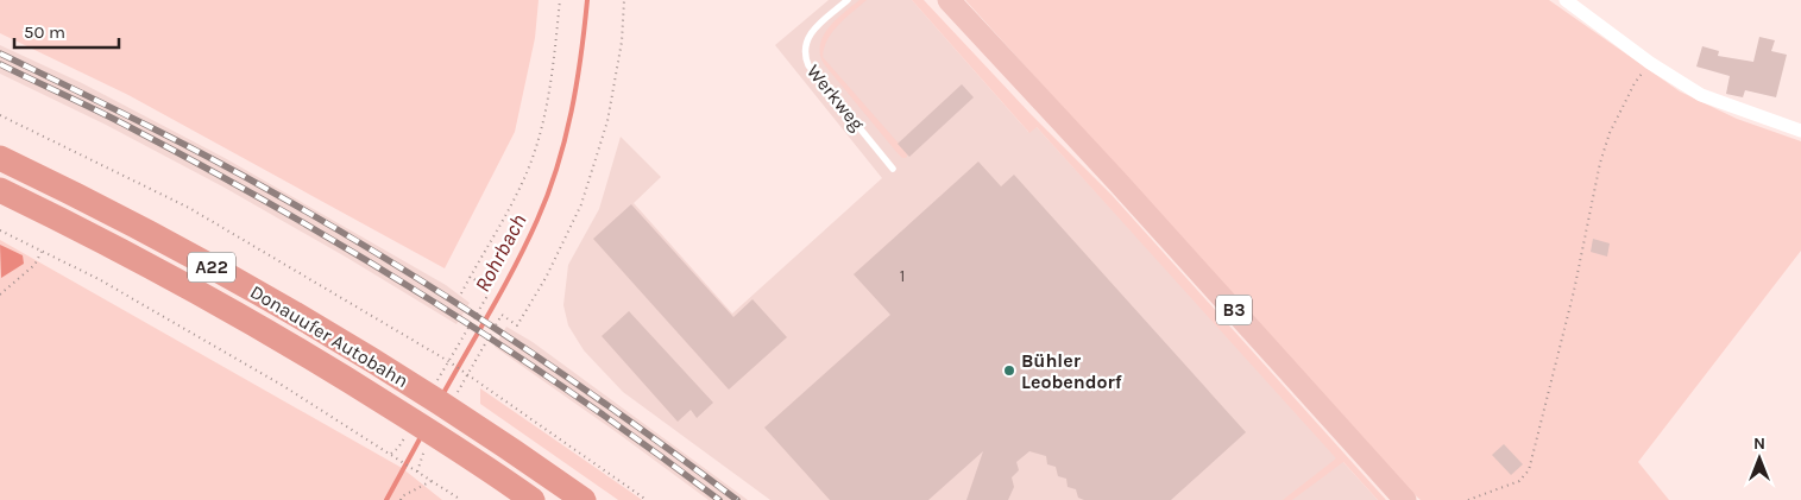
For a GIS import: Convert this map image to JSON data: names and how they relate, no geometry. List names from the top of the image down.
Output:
{
  "streets": {
    "highway": ["A22", "Donauufer Autobahn"],
    "main road": ["B3"],
    "lane": ["Werkweg"]
  },
  "water": ["Rohrbach"],
  "places": ["Bühler Leobendorf"],
  "house_numbers": ["1"],
  "scale_bar": "50 m",
  "north": "top"
}
